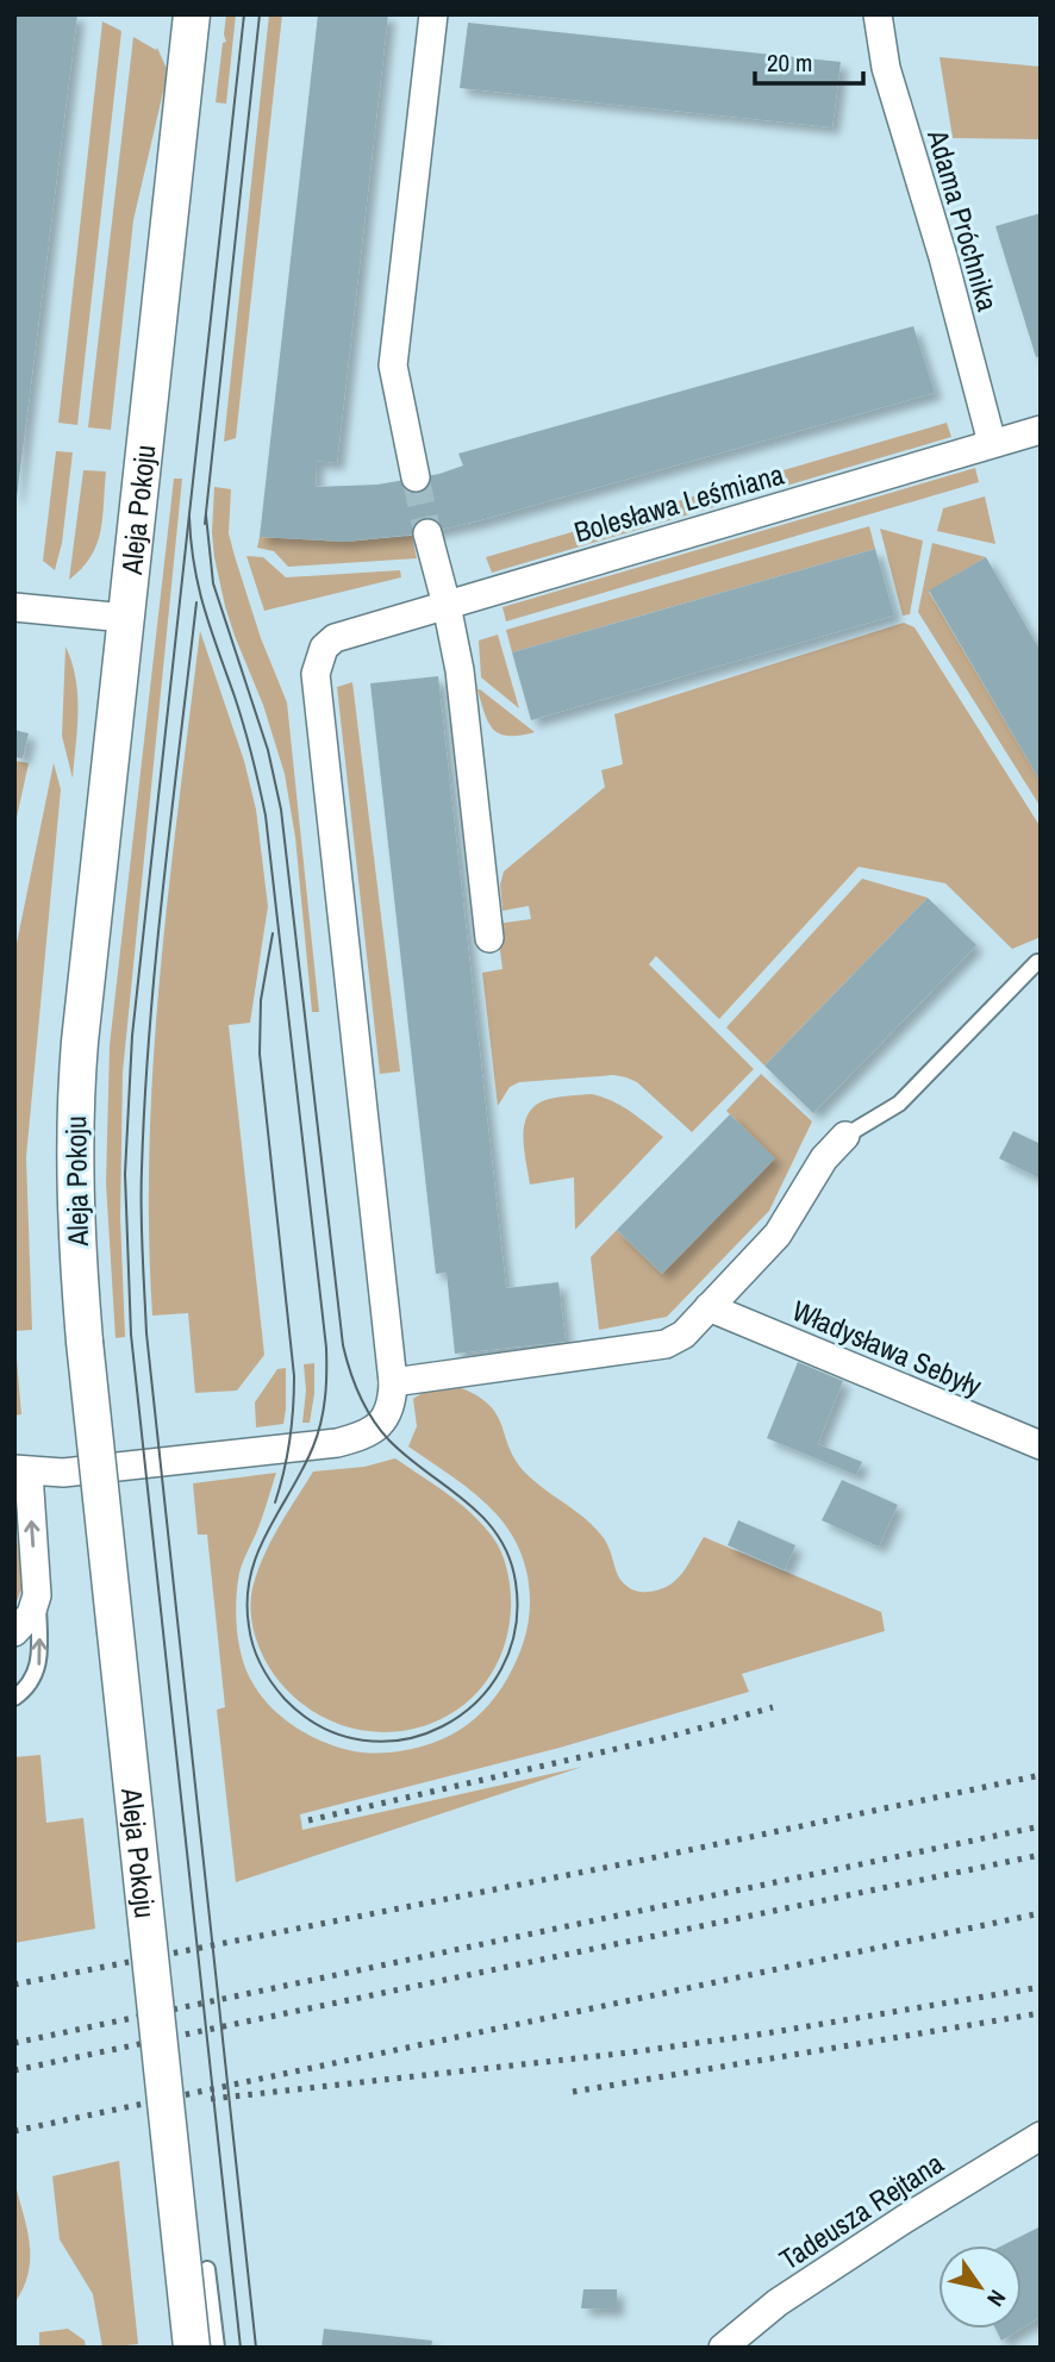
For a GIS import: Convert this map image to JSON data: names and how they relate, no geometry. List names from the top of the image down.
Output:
{
  "streets": {
    "street": [
      "Adama Próchnika",
      "Bolesława Leśmiana",
      "Aleja Pokoju",
      "Władysława Sebyły",
      "Tadeusza Rejtana"
    ]
  },
  "crossings": [
    ["Adama Próchnika", "Bolesława Leśmiana"]
  ],
  "scale_bar": "20 m",
  "north": "bottom right"
}
